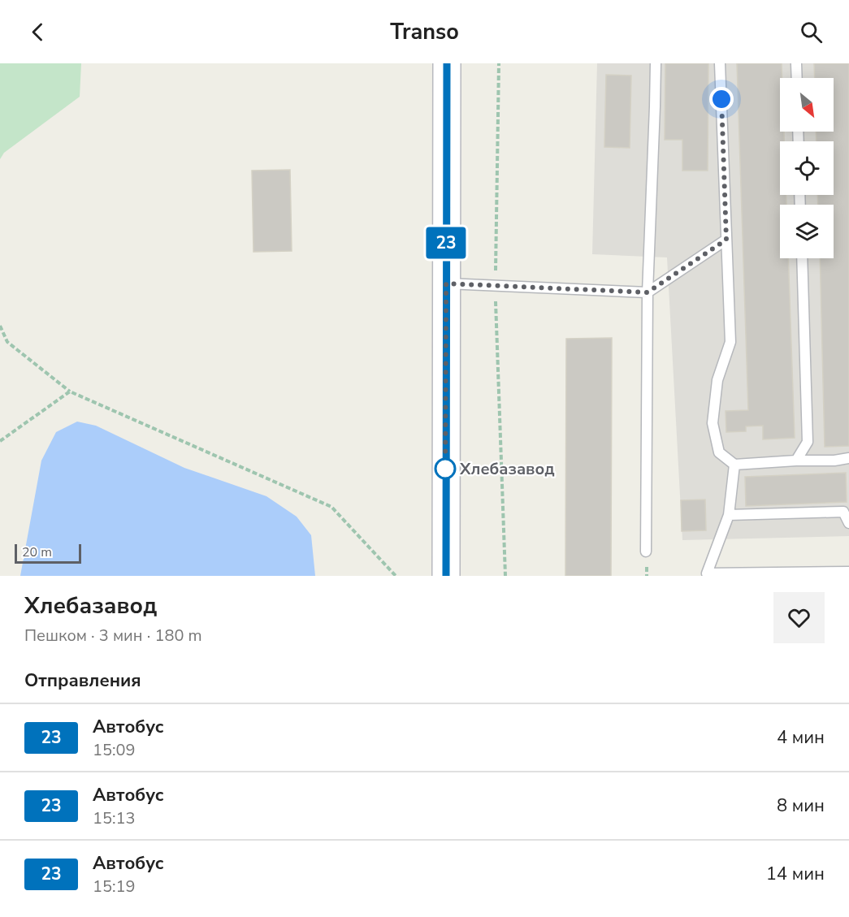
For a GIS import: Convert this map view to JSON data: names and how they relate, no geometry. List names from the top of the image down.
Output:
{
  "places": ["Хлебазавод"],
  "lines": ["bus line 23"],
  "scale_bar": "20 m",
  "north": "bottom right",
  "page": {
    "header": "Transo",
    "on_map": "23",
    "scale": "20 m",
    "heading": [
      ["Хлебазавод", "Пешком · 3 мин · 180 m"],
      "Отправления"
    ],
    "list": [
      {
        "mark": "23",
        "name": "Автобус",
        "note": "15:09",
        "value": "4 мин"
      },
      {
        "mark": "23",
        "name": "Автобус",
        "note": "15:13",
        "value": "8 мин"
      },
      {
        "mark": "23",
        "name": "Автобус",
        "note": "15:19",
        "value": "14 мин"
      }
    ]
  }
}
